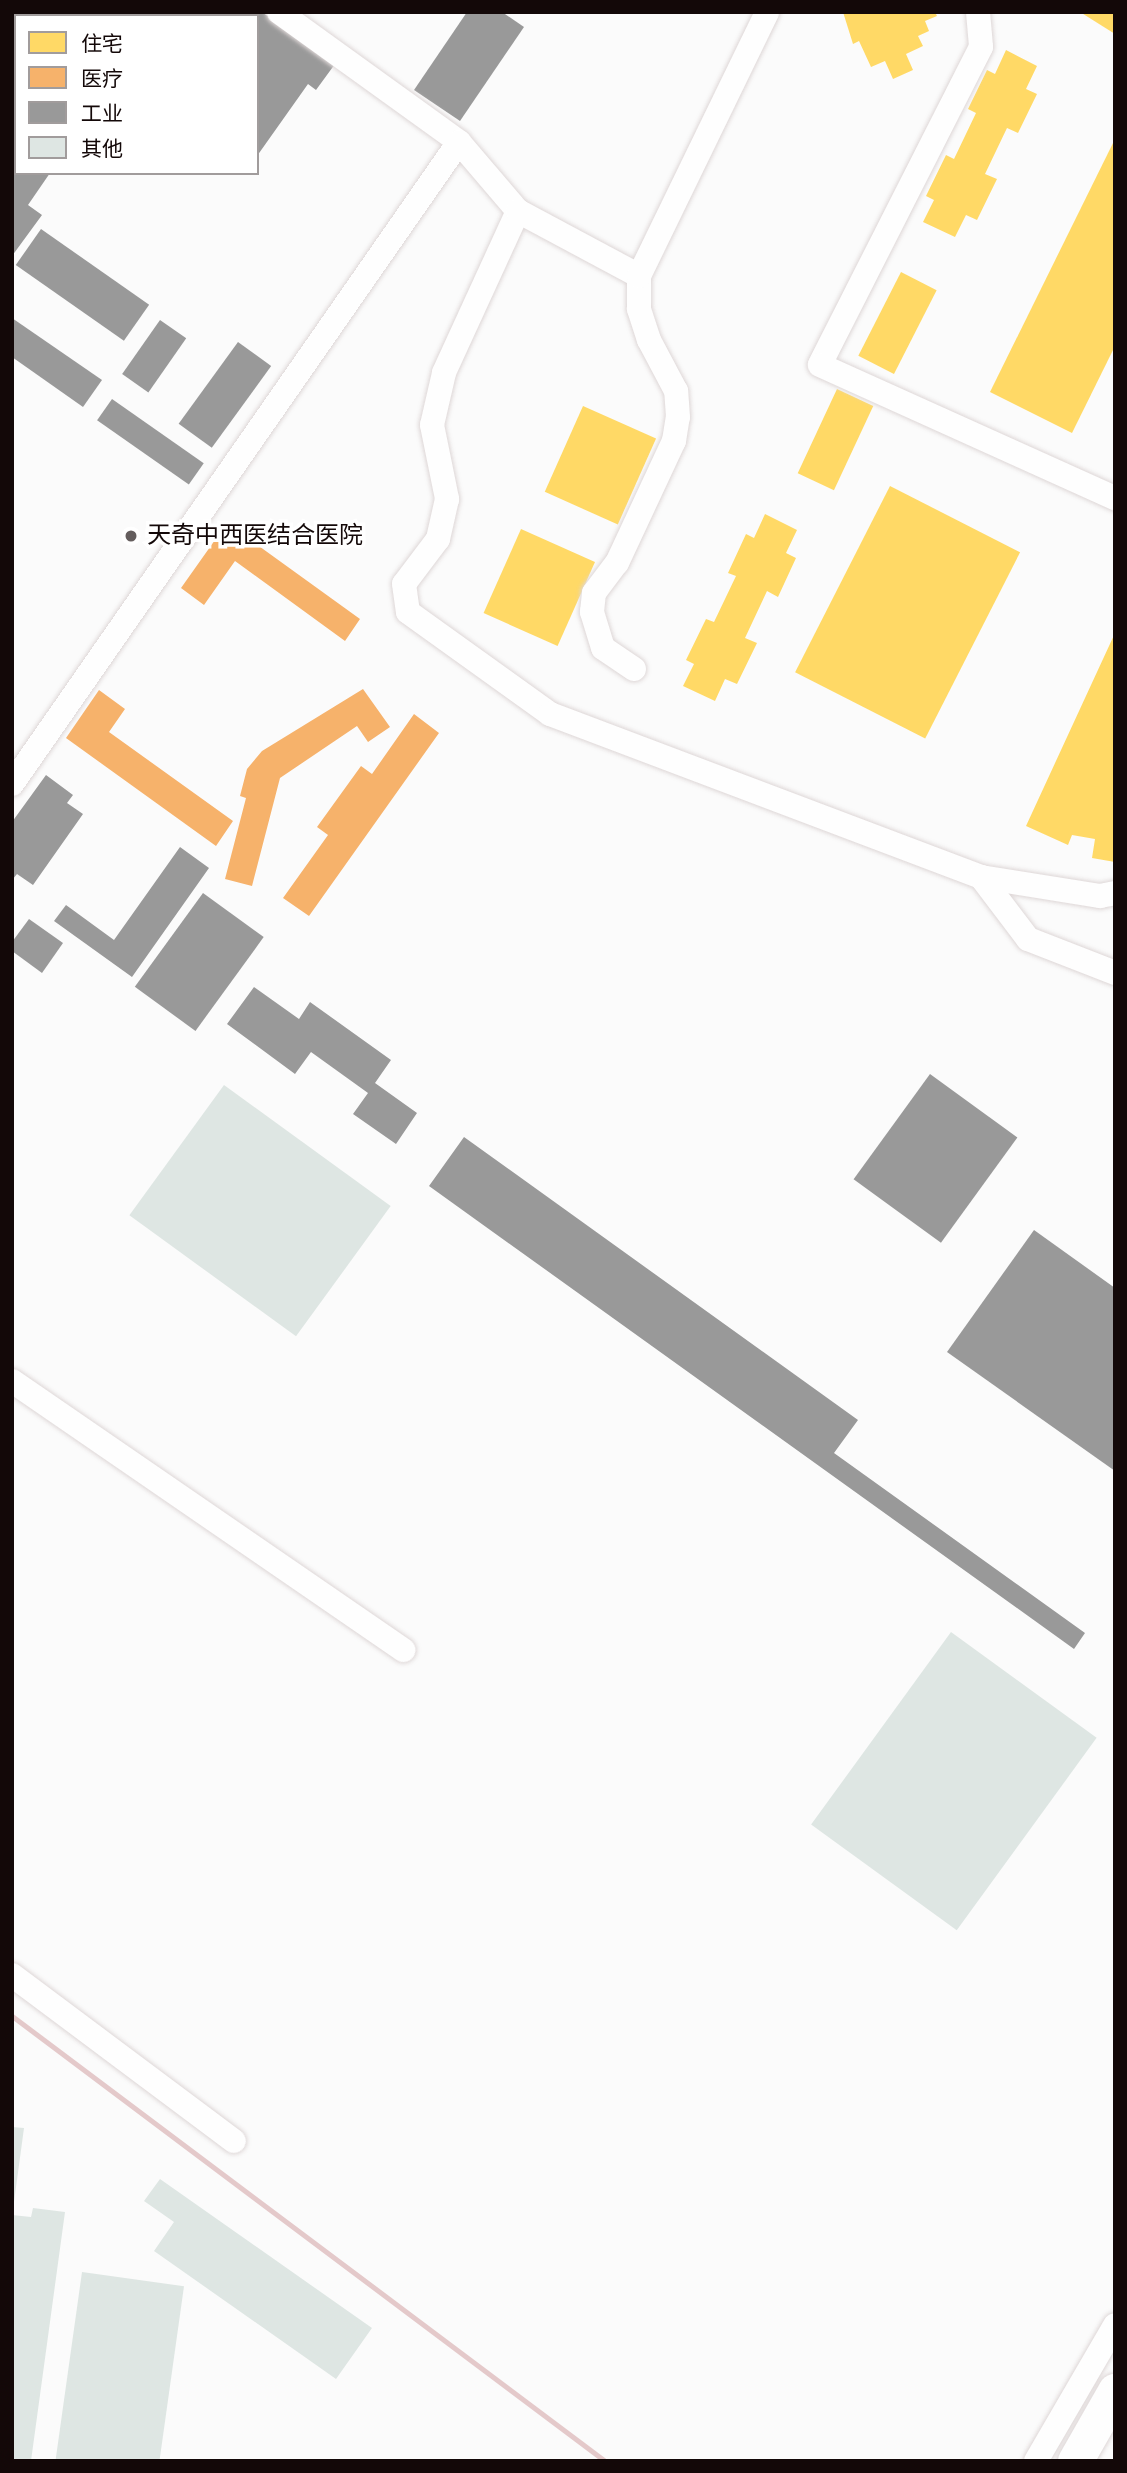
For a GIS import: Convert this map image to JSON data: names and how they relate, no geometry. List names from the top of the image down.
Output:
{
  "places": ["天奇中西医结合医院"],
  "legend": [
    "住宅",
    "医疗",
    "工业",
    "其他"
  ]
}
